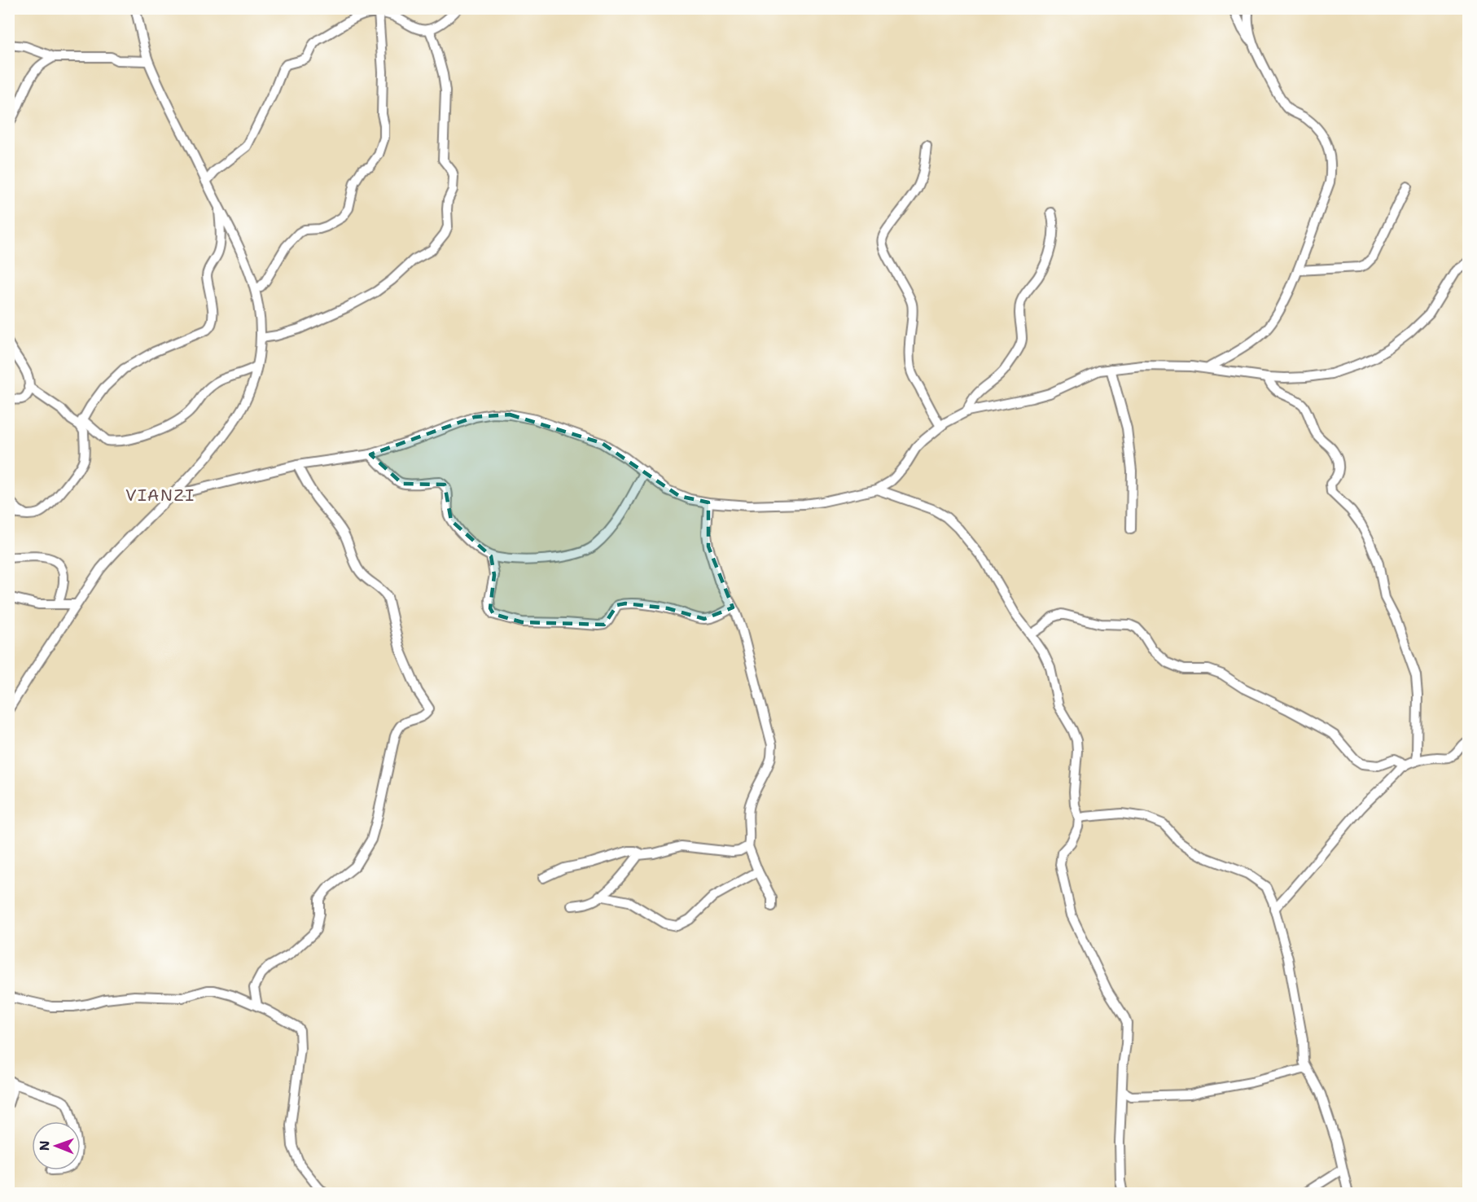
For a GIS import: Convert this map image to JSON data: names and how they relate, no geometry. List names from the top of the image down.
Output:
{
  "districts": ["VIANZI"],
  "north": "left"
}
